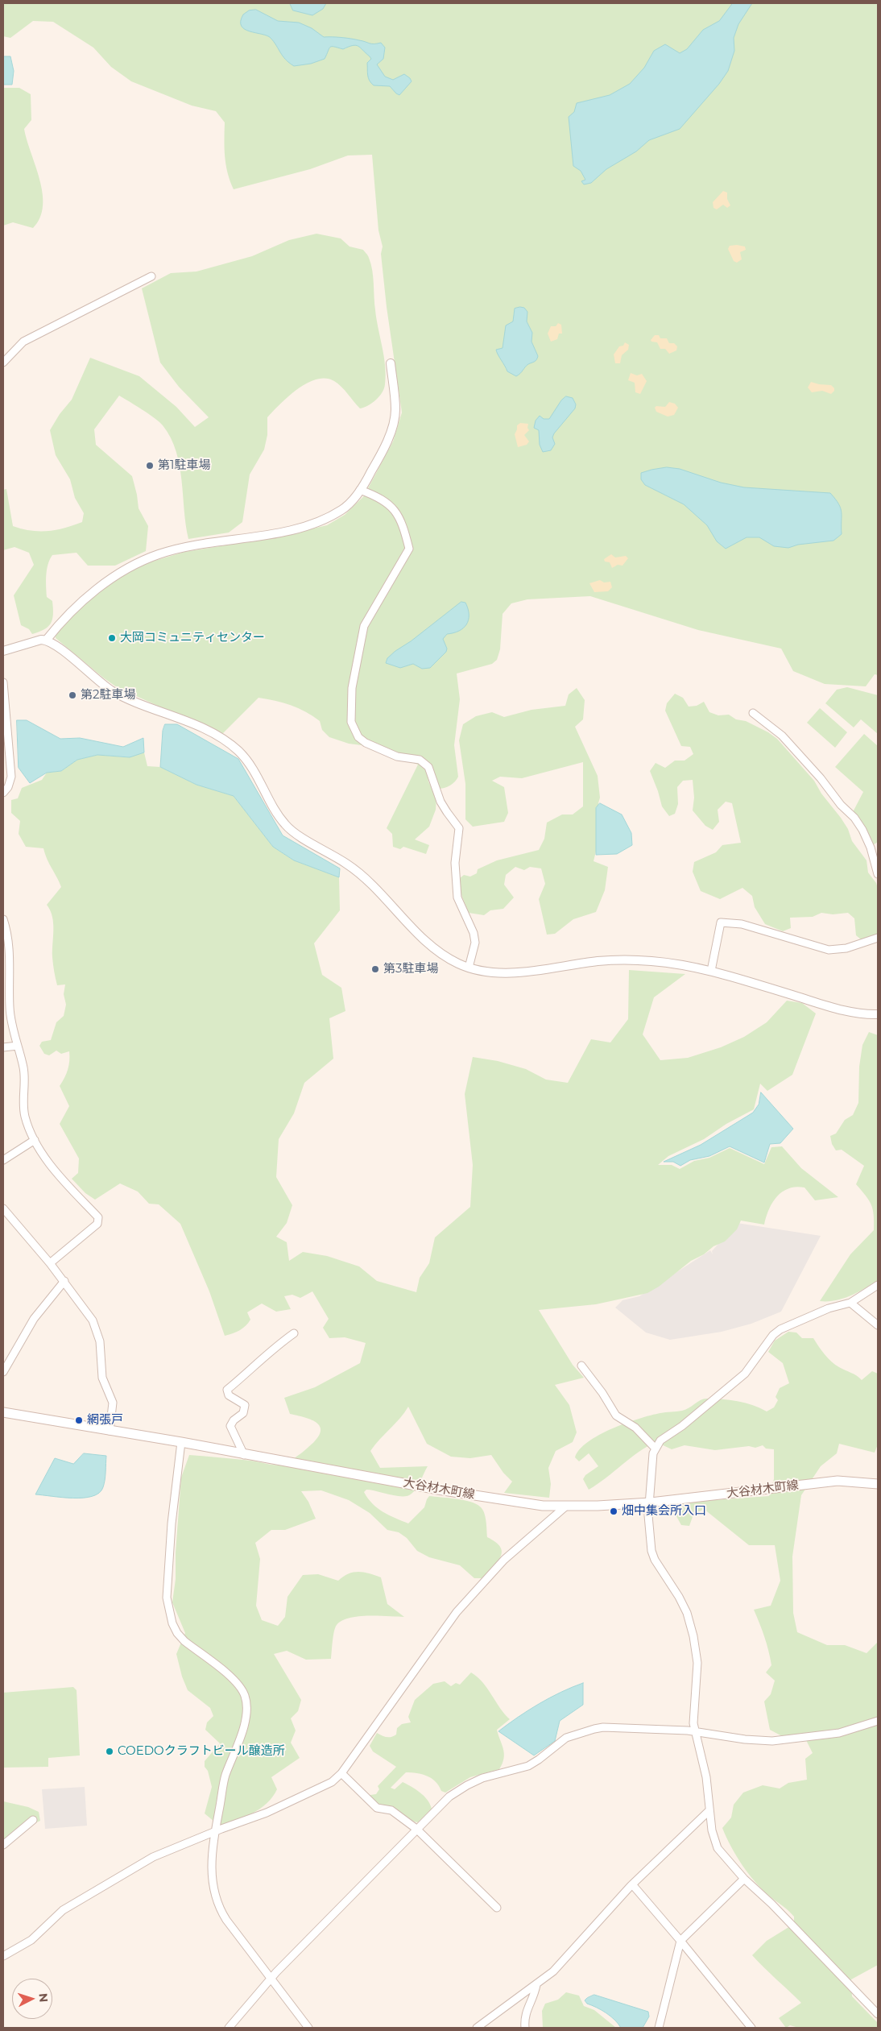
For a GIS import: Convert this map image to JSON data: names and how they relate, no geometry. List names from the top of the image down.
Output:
{
  "streets": {
    "main road": ["大谷材木町線"]
  },
  "places": [
    "第1駐車場",
    "大岡コミュニティセンター",
    "第2駐車場",
    "第3駐車場",
    "網張戸",
    "畑中集会所入口",
    "COEDOクラフトビール醸造所"
  ],
  "north": "right"
}
